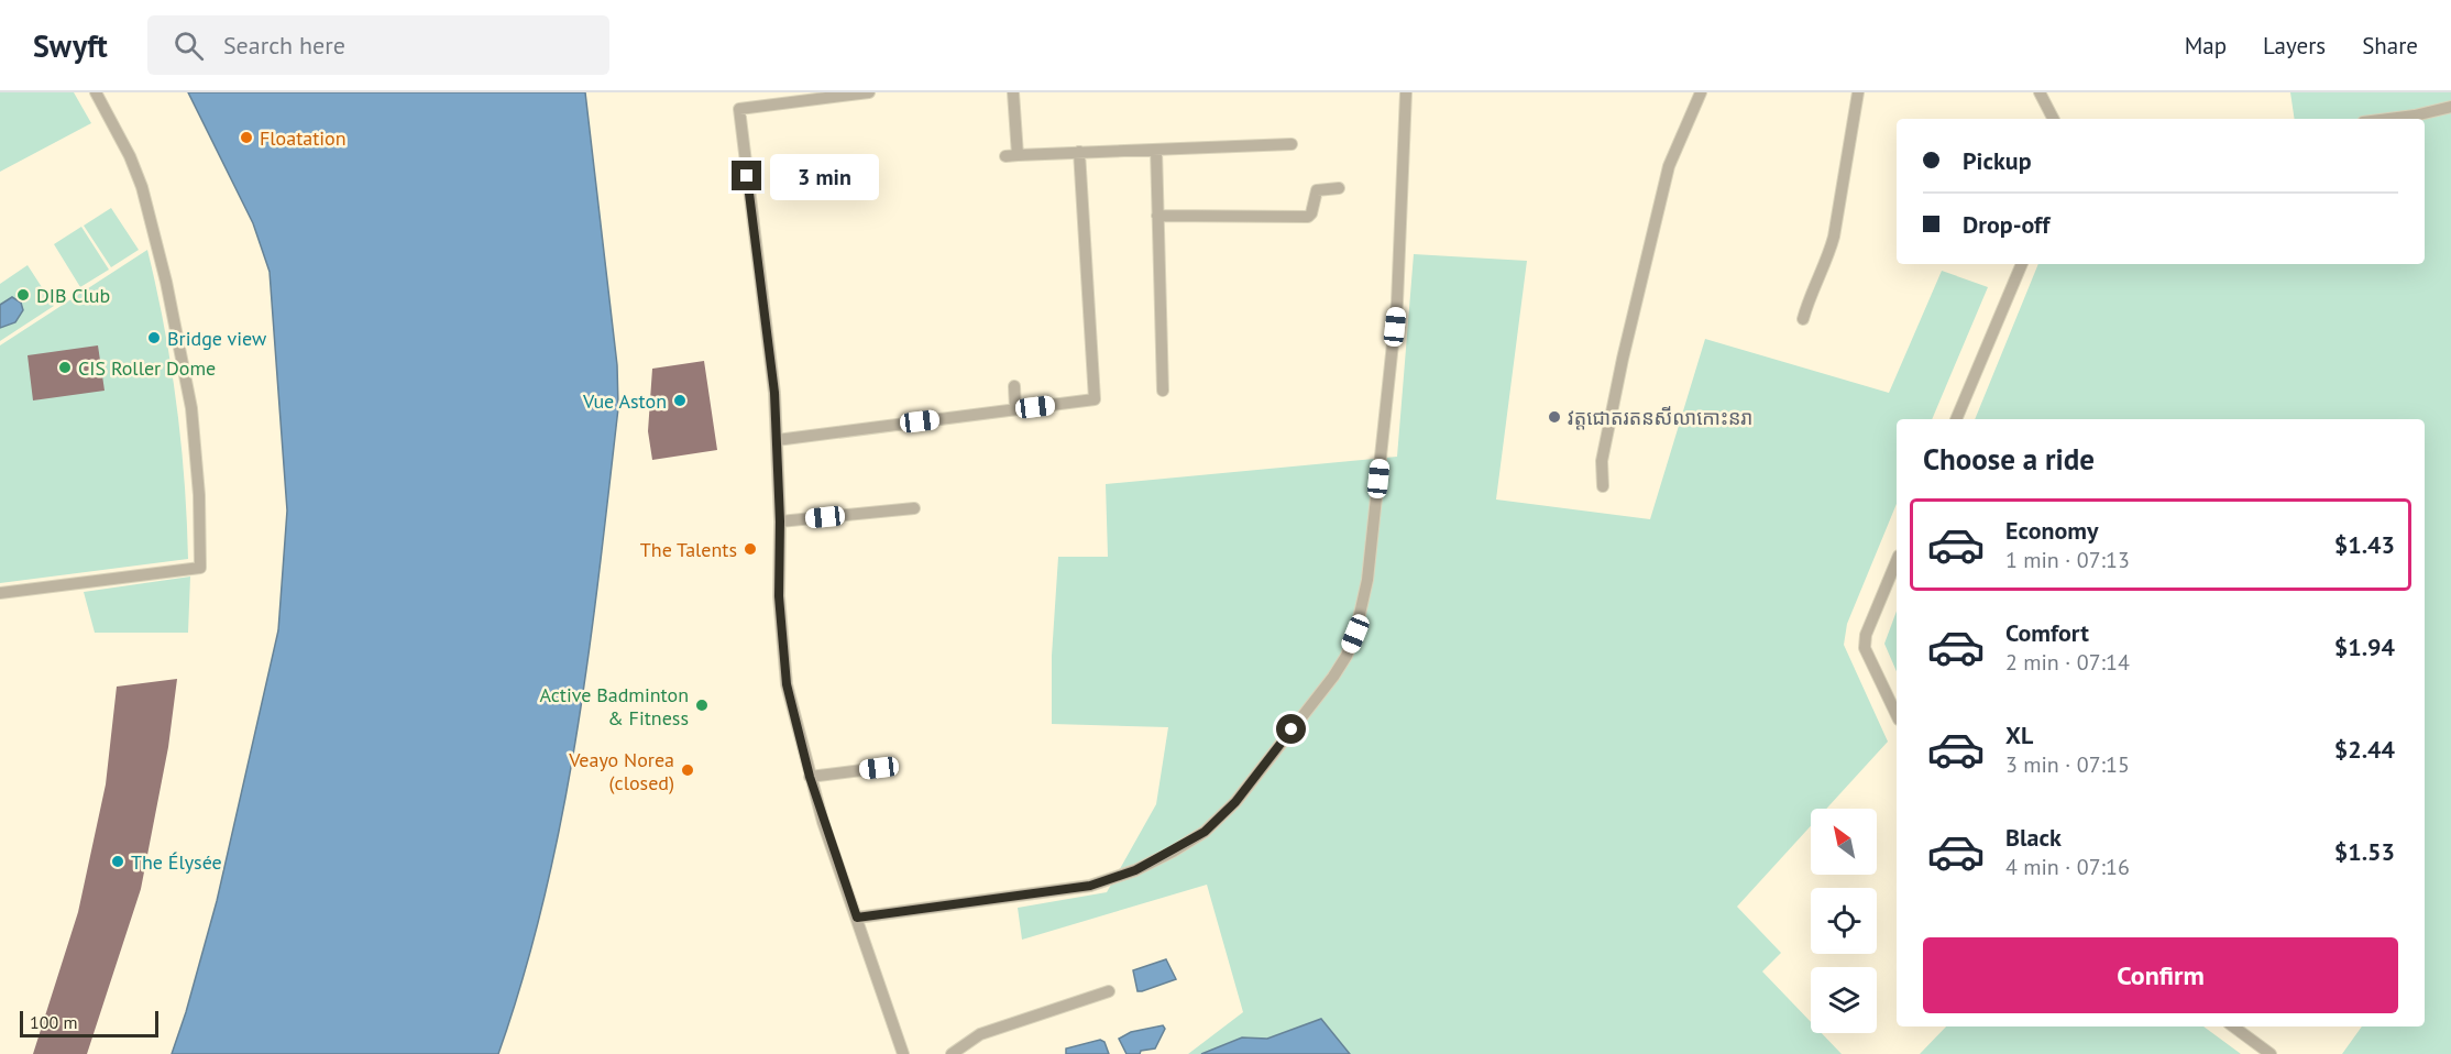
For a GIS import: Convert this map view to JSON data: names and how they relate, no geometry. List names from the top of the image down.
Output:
{
  "places": [
    "Floatation",
    "DIB Club",
    "Bridge view",
    "CIS Roller Dome",
    "Vue Aston",
    "វត្តជោតរតនសីលាកោះនរា",
    "The Talents",
    "Active Badminton & Fitness",
    "Veayo Norea (closed)",
    "The Élysée"
  ],
  "scale_bar": "100 m",
  "north": "top left",
  "page": {
    "header": "Swyft",
    "search": "Search here",
    "nav": ["Map", "Layers", "Share"],
    "banner": ["Pickup", "Drop-off"],
    "bubble": "3 min",
    "heading": "Choose a ride",
    "list": [
      {
        "name": "Economy",
        "note": "1 min · 07:13",
        "value": "$1.43"
      },
      {
        "name": "Comfort",
        "note": "2 min · 07:14",
        "value": "$1.94"
      },
      {
        "name": "XL",
        "note": "3 min · 07:15",
        "value": "$2.44"
      },
      {
        "name": "Black",
        "note": "4 min · 07:16",
        "value": "$1.53"
      }
    ],
    "buttons": "Confirm",
    "scale": "100 m"
  }
}
